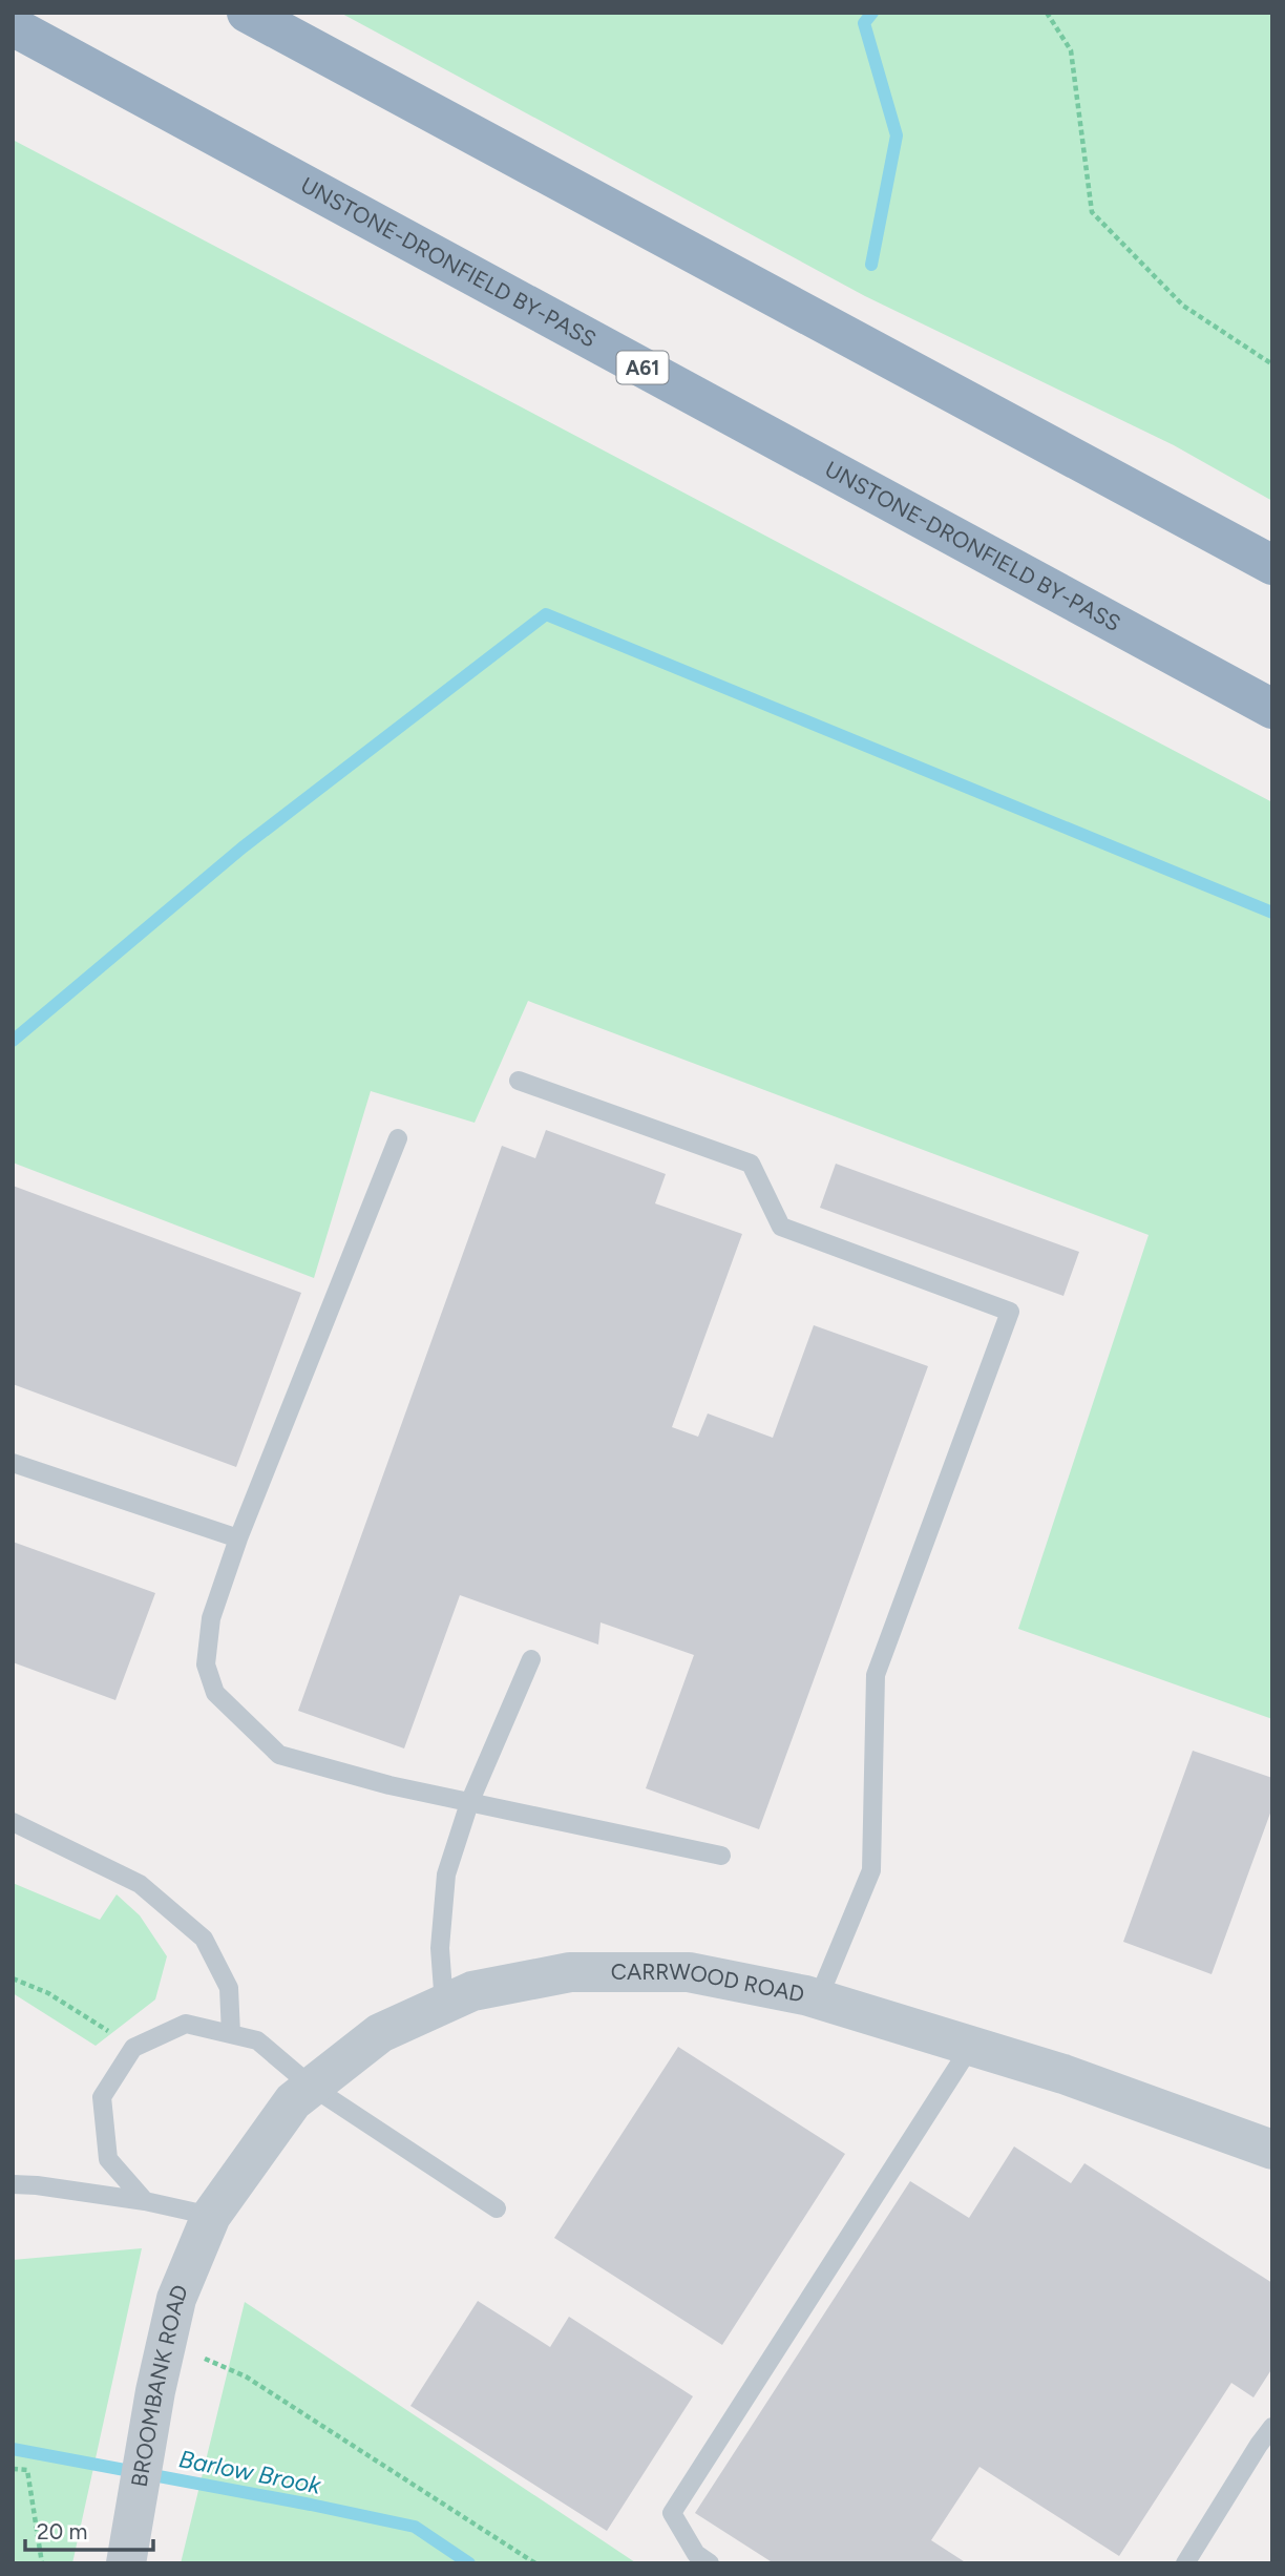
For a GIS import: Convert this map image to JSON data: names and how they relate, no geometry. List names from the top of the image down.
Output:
{
  "streets": {
    "highway": ["UNSTONE-DRONFIELD BY-PASS", "A61"],
    "street": ["CARRWOOD ROAD", "BROOMBANK ROAD"]
  },
  "crossings": [
    ["CARRWOOD ROAD", "BROOMBANK ROAD"]
  ],
  "water": ["Barlow Brook"],
  "scale_bar": "20 m"
}
